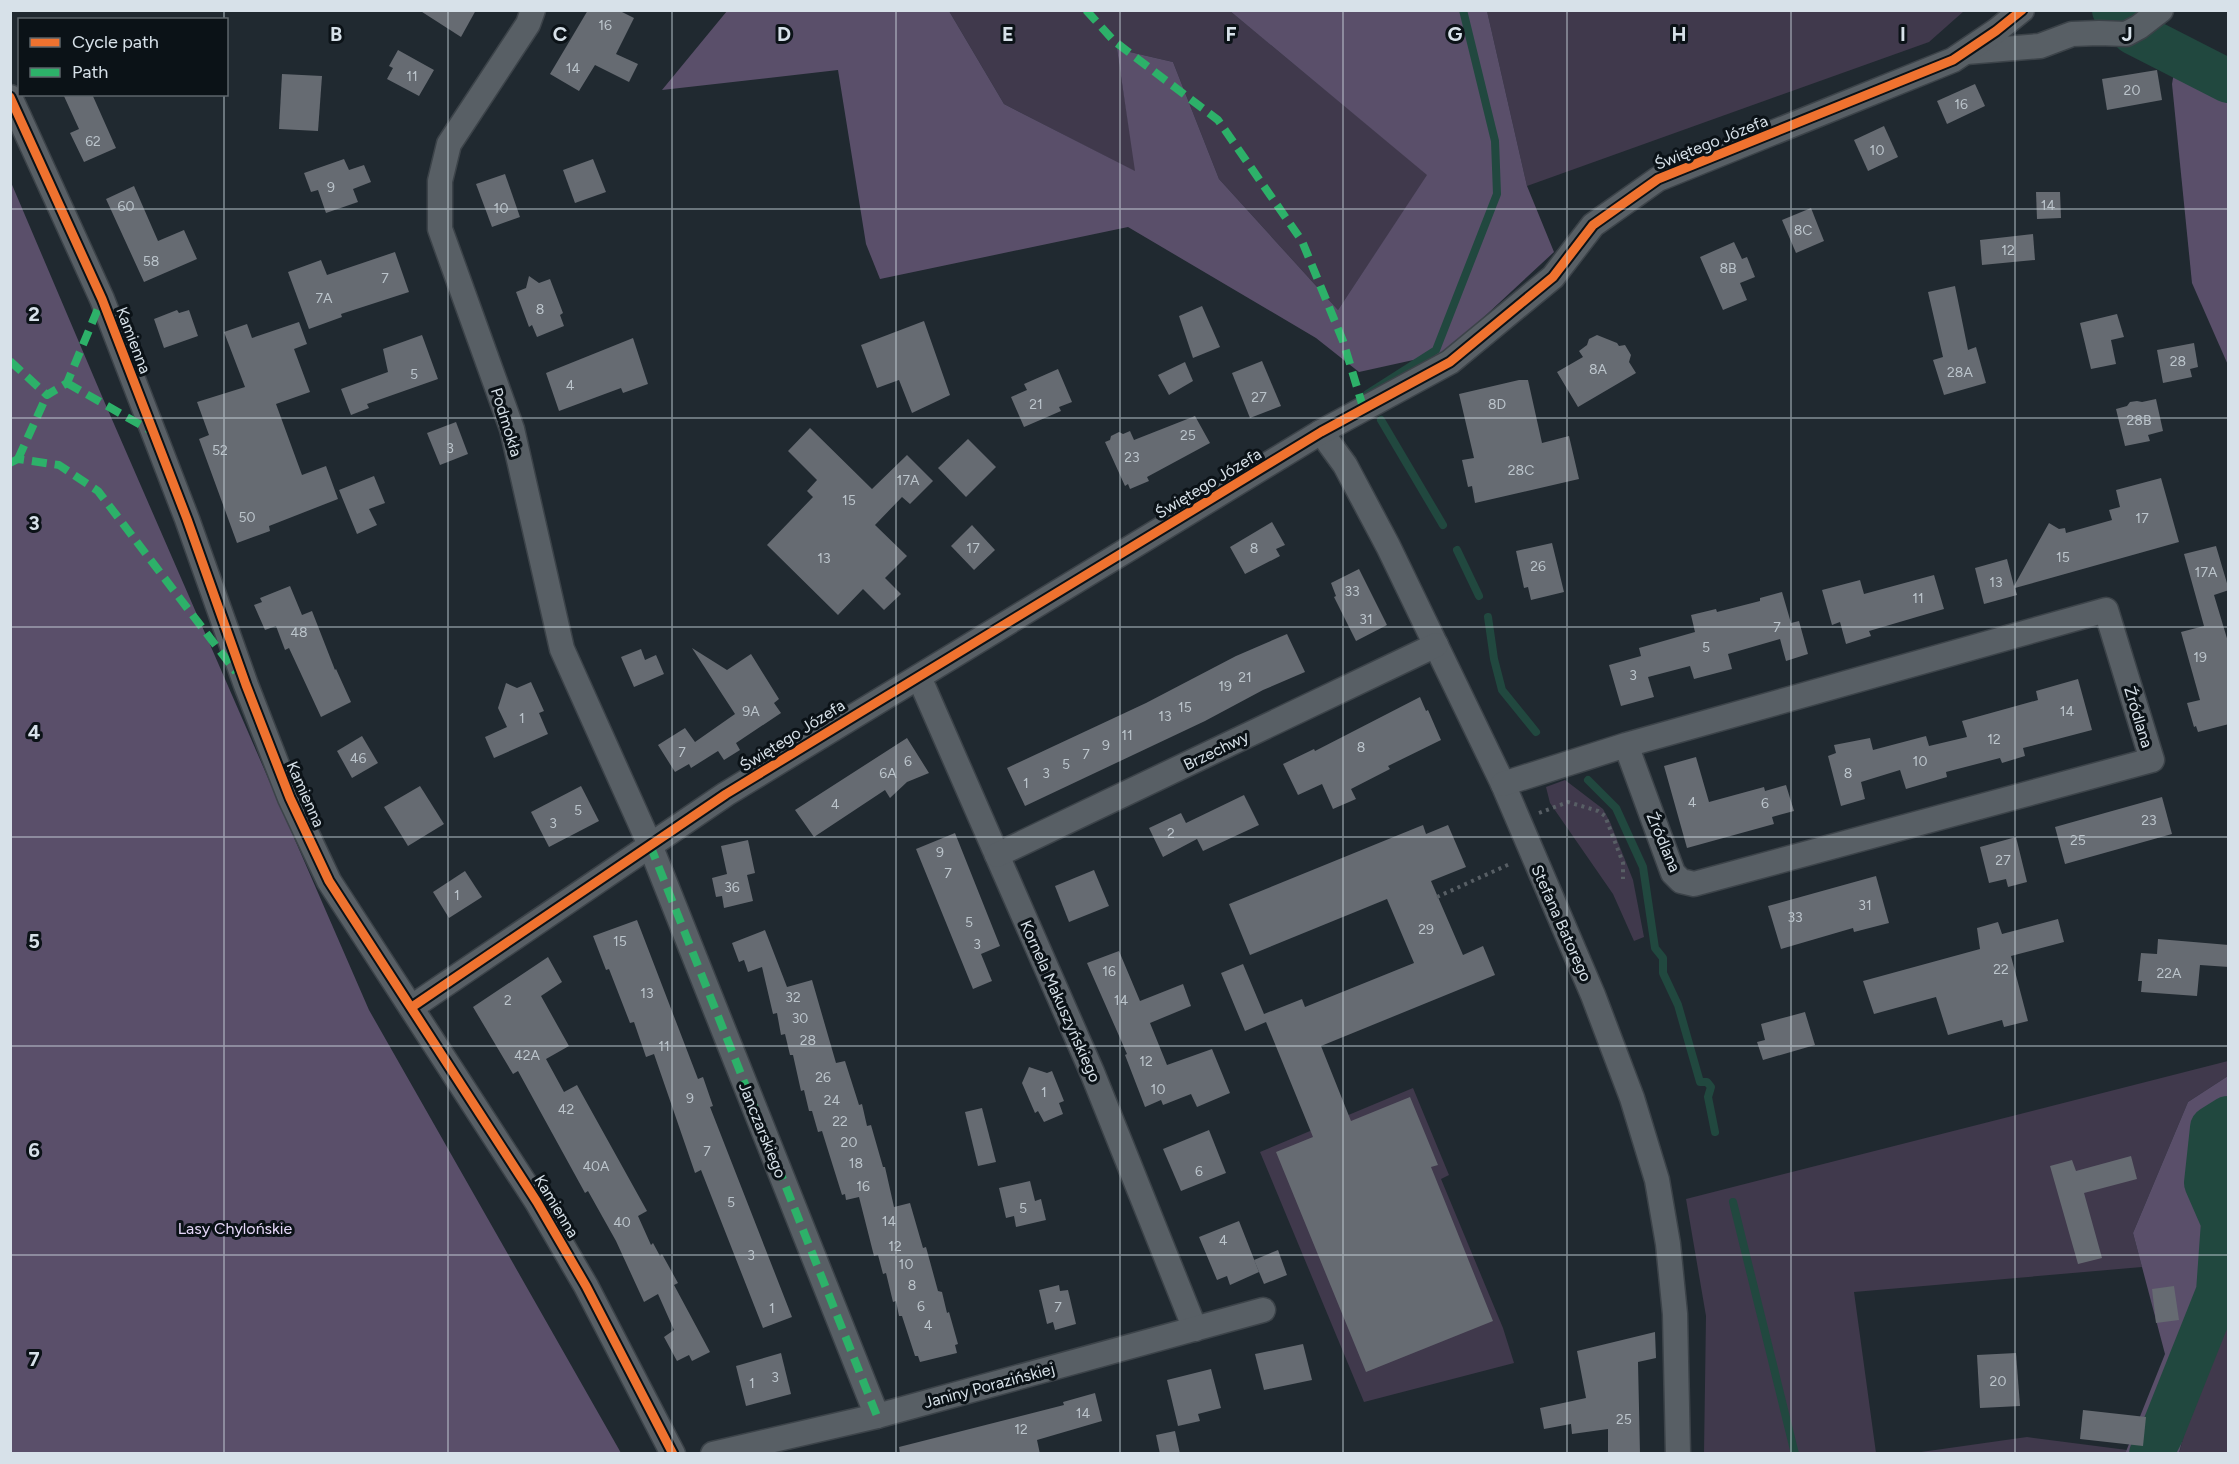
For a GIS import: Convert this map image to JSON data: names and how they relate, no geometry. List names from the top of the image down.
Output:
{
  "streets": {
    "street": [
      "Świętego Józefa",
      "Kamienna",
      "Podmokła",
      "Źródlana",
      "Brzechwy",
      "Stefana Batorego",
      "Kornela Makuszyńskiego",
      "Janczarskiego",
      "Janiny Porazińskiej"
    ]
  },
  "crossings": [
    ["Świętego Józefa", "Kamienna"],
    ["Świętego Józefa", "Podmokła"],
    ["Świętego Józefa", "Stefana Batorego"],
    ["Świętego Józefa", "Kornela Makuszyńskiego"],
    ["Świętego Józefa", "Janczarskiego"],
    ["Podmokła", "Janczarskiego"],
    ["Źródlana", "Stefana Batorego"],
    ["Brzechwy", "Stefana Batorego"],
    ["Brzechwy", "Kornela Makuszyńskiego"],
    ["Kornela Makuszyńskiego", "Janiny Porazińskiej"],
    ["Janczarskiego", "Janiny Porazińskiej"]
  ],
  "parks": ["Lasy Chylońskie"],
  "house_numbers": [
    "16",
    "14",
    "11",
    "20",
    "16",
    "62",
    "10",
    "9",
    "14",
    "60",
    "10",
    "8C",
    "12",
    "58",
    "8B",
    "7",
    "7A",
    "8",
    "28",
    "8A",
    "28A",
    "5",
    "4",
    "27",
    "21",
    "8D",
    "28B",
    "25",
    "3",
    "52",
    "23",
    "28C",
    "17A",
    "15",
    "50",
    "17",
    "17",
    "8",
    "15",
    "13",
    "26",
    "17A",
    "13",
    "33",
    "11",
    "31",
    "7",
    "48",
    "5",
    "19",
    "3",
    "21",
    "19",
    "15",
    "9A",
    "14",
    "13",
    "1",
    "11",
    "12",
    "9",
    "8",
    "7",
    "7",
    "46",
    "6",
    "10",
    "5",
    "6A",
    "3",
    "8",
    "1",
    "4",
    "6",
    "4",
    "5",
    "23",
    "3",
    "2",
    "25",
    "9",
    "27",
    "7",
    "36",
    "1",
    "31",
    "33",
    "5",
    "29",
    "15",
    "3",
    "22",
    "16",
    "22A",
    "13",
    "32",
    "2",
    "14",
    "30",
    "28",
    "11",
    "42A",
    "12",
    "26",
    "10",
    "1",
    "9",
    "24",
    "42",
    "22",
    "20",
    "7",
    "18",
    "40A",
    "6",
    "16",
    "5",
    "5",
    "14",
    "40",
    "4",
    "12",
    "3",
    "10",
    "8",
    "6",
    "7",
    "1",
    "4",
    "3",
    "20",
    "1",
    "14",
    "25",
    "12"
  ],
  "legend": ["Cycle path", "Path"],
  "grid": {
    "columns": [
      "B",
      "C",
      "D",
      "E",
      "F",
      "G",
      "H",
      "I",
      "J"
    ],
    "rows": [
      "2",
      "3",
      "4",
      "5",
      "6",
      "7"
    ]
  }
}
